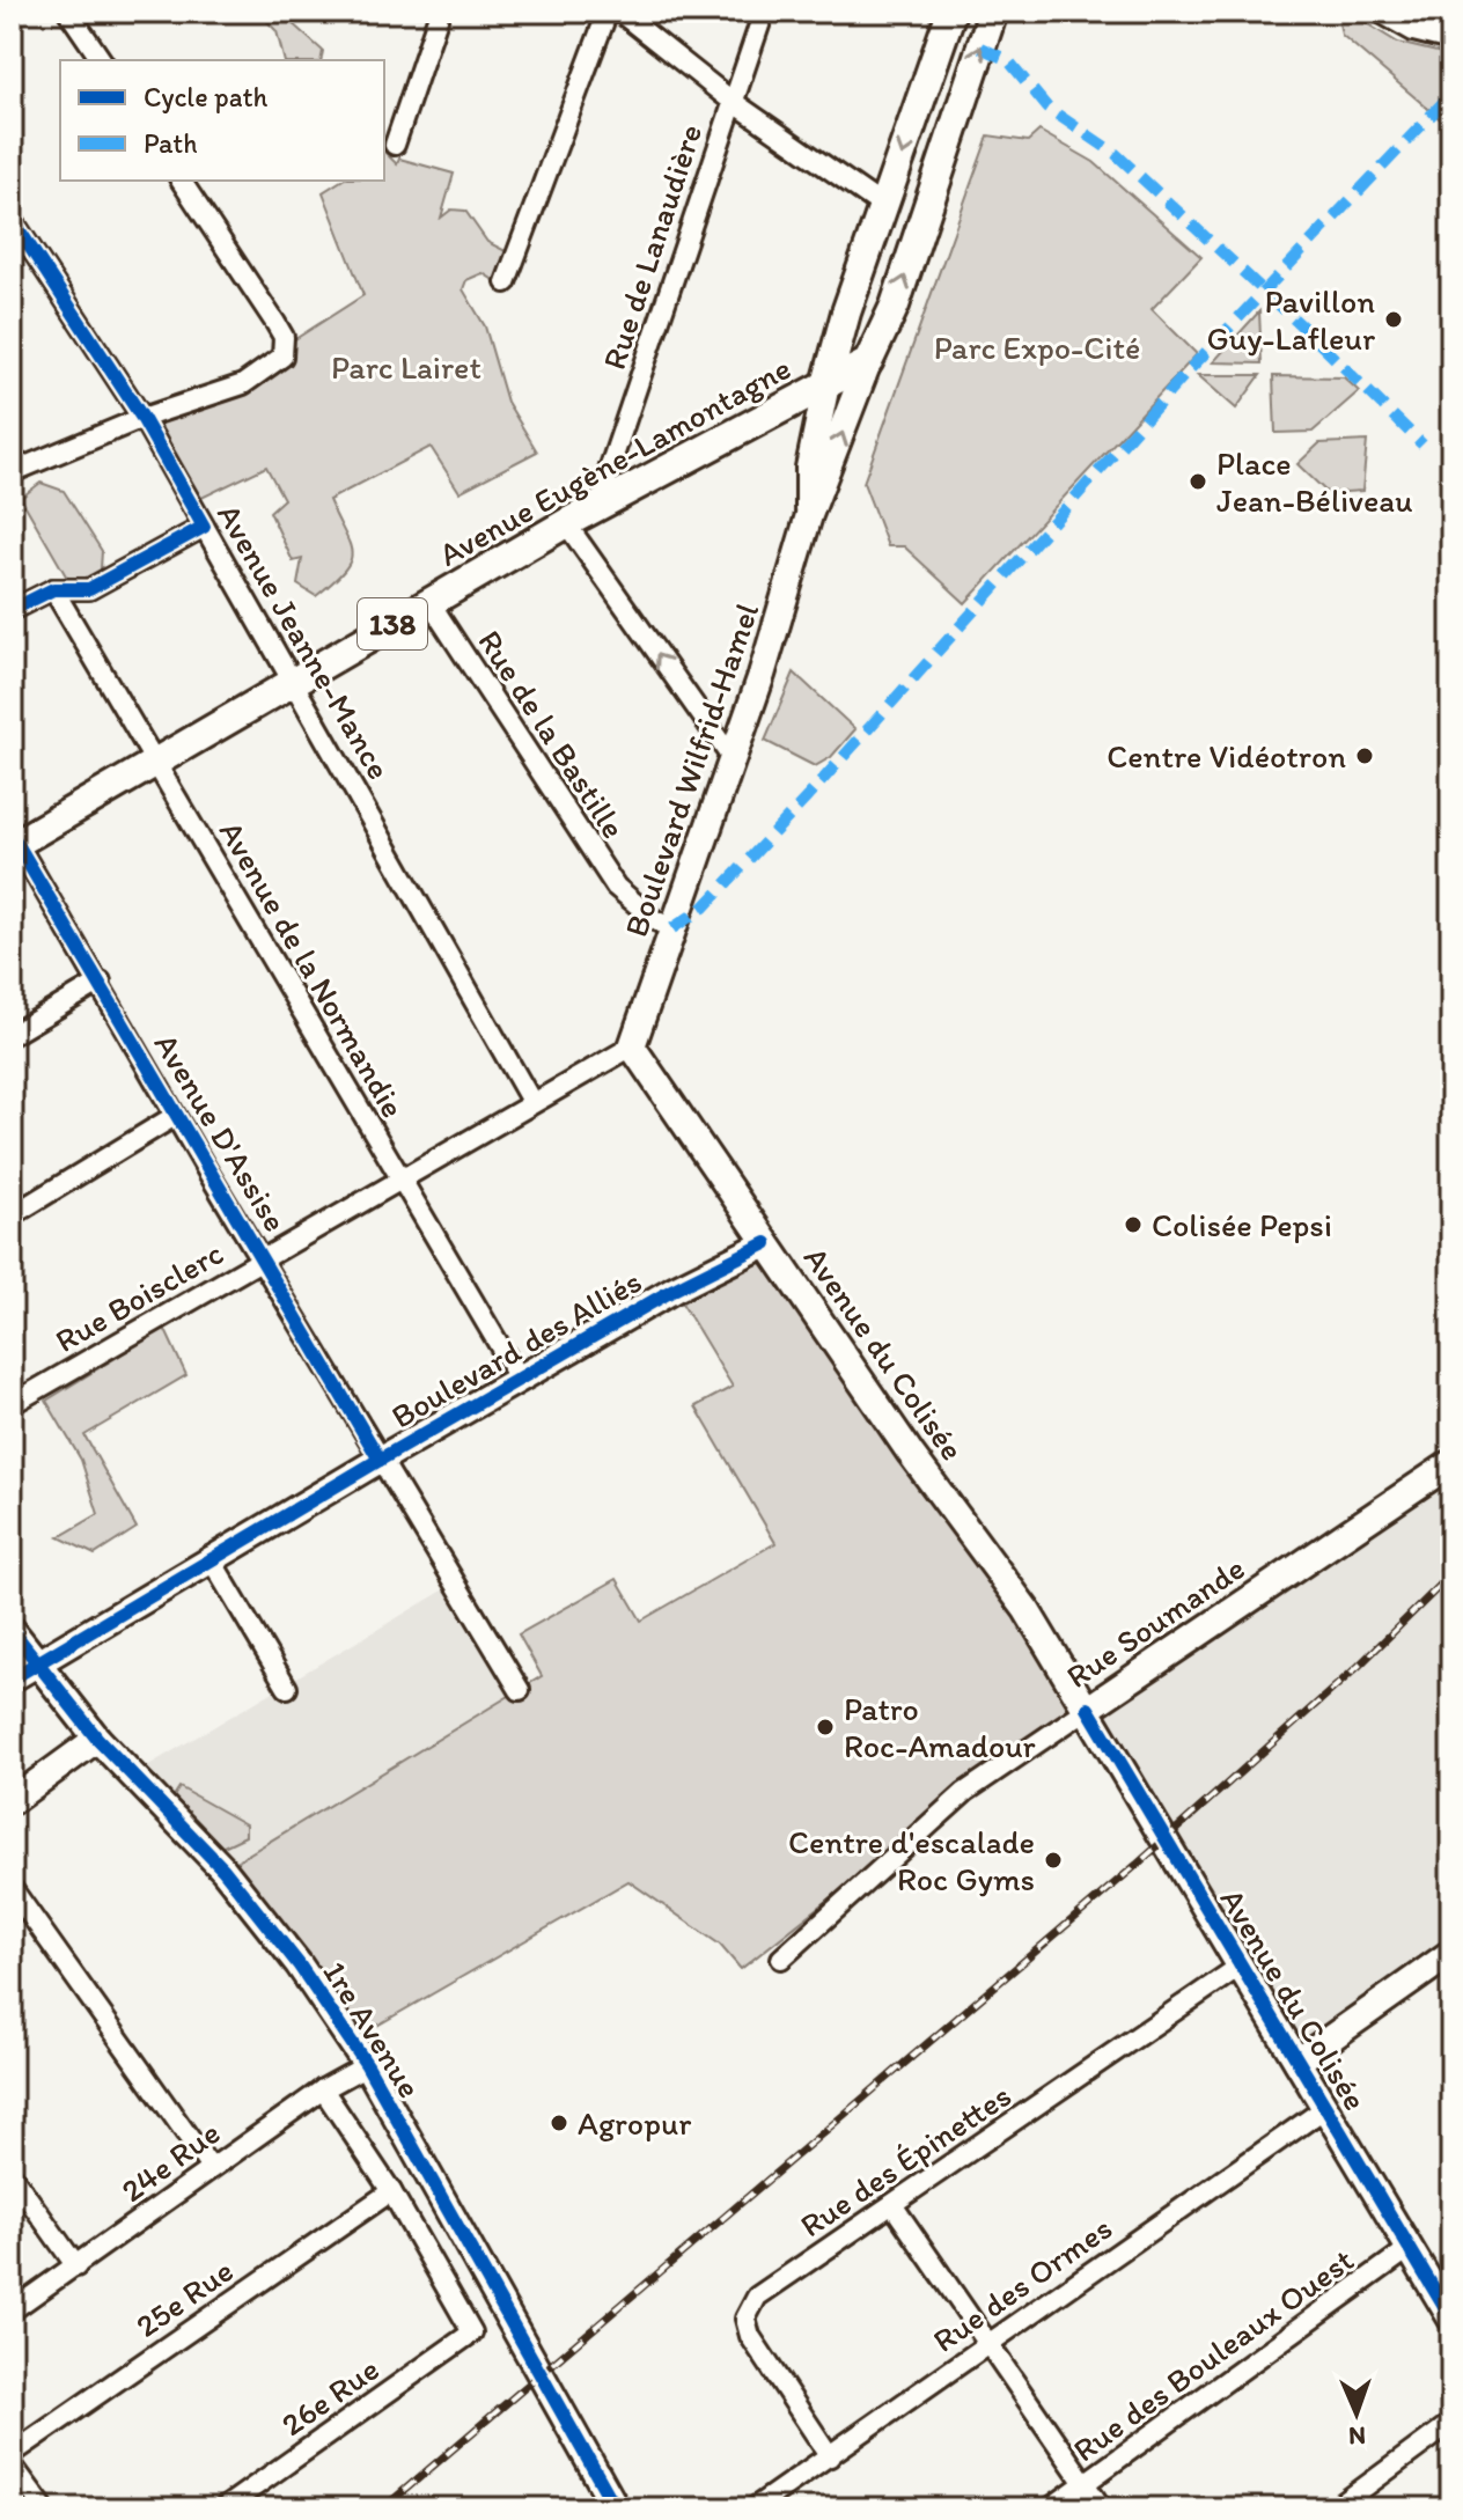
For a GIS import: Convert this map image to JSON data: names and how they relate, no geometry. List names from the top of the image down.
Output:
{
  "streets": {
    "main road": ["Avenue Eugène-Lamontagne", "138", "Boulevard Wilfrid-Hamel"],
    "street": [
      "Rue de Lanaudière",
      "Avenue Jeanne-Mance",
      "Rue de la Bastille",
      "Avenue de la Normandie",
      "Avenue D'Assise",
      "Rue Boisclerc",
      "Boulevard des Alliés",
      "Avenue du Colisée",
      "Rue Soumande",
      "1re Avenue",
      "Rue des Épinettes",
      "24e Rue",
      "Rue des Ormes",
      "25e Rue",
      "Rue des Bouleaux Ouest",
      "26e Rue"
    ]
  },
  "crossings": [
    ["Rue de Lanaudière", "Avenue Eugène-Lamontagne"],
    ["Avenue Eugène-Lamontagne", "Avenue Jeanne-Mance"],
    ["Avenue Eugène-Lamontagne", "Rue de la Bastille"],
    ["Avenue Eugène-Lamontagne", "Boulevard Wilfrid-Hamel"],
    ["Avenue Eugène-Lamontagne", "Avenue de la Normandie"],
    ["Avenue Eugène-Lamontagne", "Avenue D'Assise"],
    ["Avenue Jeanne-Mance", "Rue Boisclerc"],
    ["Rue de la Bastille", "Boulevard Wilfrid-Hamel"],
    ["Boulevard Wilfrid-Hamel", "Rue Boisclerc"],
    ["Boulevard Wilfrid-Hamel", "Avenue du Colisée"],
    ["Avenue de la Normandie", "Rue Boisclerc"],
    ["Avenue de la Normandie", "Boulevard des Alliés"],
    ["Avenue D'Assise", "Rue Boisclerc"],
    ["Avenue D'Assise", "Boulevard des Alliés"],
    ["Rue Boisclerc", "Avenue du Colisée"],
    ["Boulevard des Alliés", "Avenue du Colisée"],
    ["Boulevard des Alliés", "1re Avenue"],
    ["Avenue du Colisée", "Rue Soumande"],
    ["Avenue du Colisée", "Rue des Épinettes"],
    ["Avenue du Colisée", "Rue des Ormes"],
    ["Avenue du Colisée", "Rue des Bouleaux Ouest"],
    ["1re Avenue", "24e Rue"],
    ["Rue des Épinettes", "Rue des Ormes"],
    ["25e Rue", "26e Rue"]
  ],
  "parks": ["Parc Expo-Cité", "Parc Lairet"],
  "places": [
    "Pavillon Guy-Lafleur",
    "Place Jean-Béliveau",
    "Centre Vidéotron",
    "Colisée Pepsi",
    "Patro Roc-Amadour",
    "Centre d'escalade Roc Gyms",
    "Agropur"
  ],
  "legend": ["Cycle path", "Path"],
  "north": "bottom"
}
